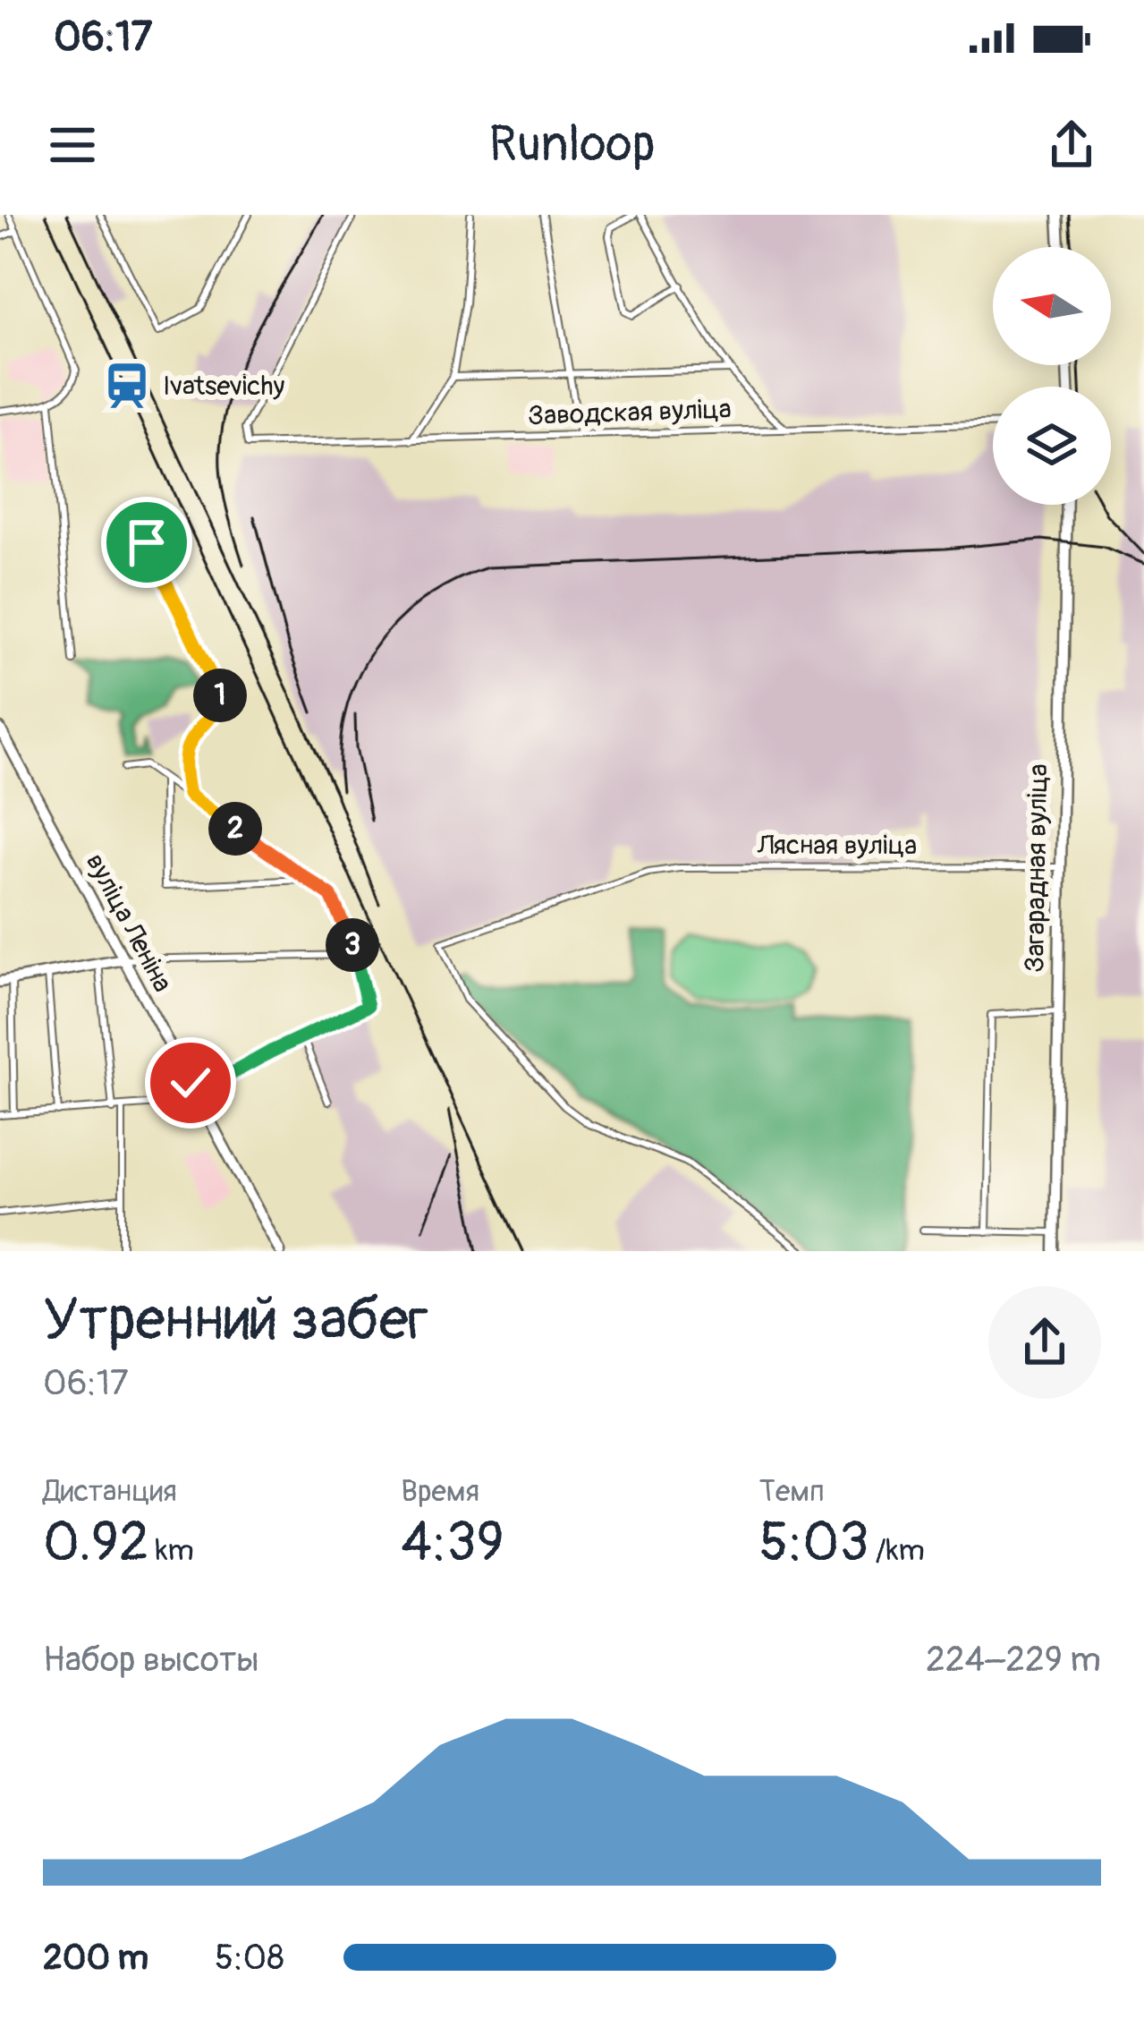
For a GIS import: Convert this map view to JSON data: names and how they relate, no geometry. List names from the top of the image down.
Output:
{
  "streets": {
    "main road": ["Загарадная вуліца", "вуліца Леніна"],
    "street": ["Заводская вуліца", "Лясная вуліца"]
  },
  "crossings": [
    ["Лясная вуліца", "Загарадная вуліца"]
  ],
  "places": {
    "station": ["Ivatsevichy"]
  },
  "north": "left",
  "page": {
    "status": "06:17",
    "header": "Runloop",
    "pins": ["1", "2", "3"],
    "heading": ["Утренний забег", "06:17"],
    "stats": [
      ["Дистанция", "0.92 km"],
      ["Время", "4:39"],
      ["Темп", "5:03 /km"]
    ],
    "chart": ["Набор высоты", "224–229 m"],
    "list": [
      {
        "name": "200 m",
        "note": "5:08"
      }
    ]
  }
}
